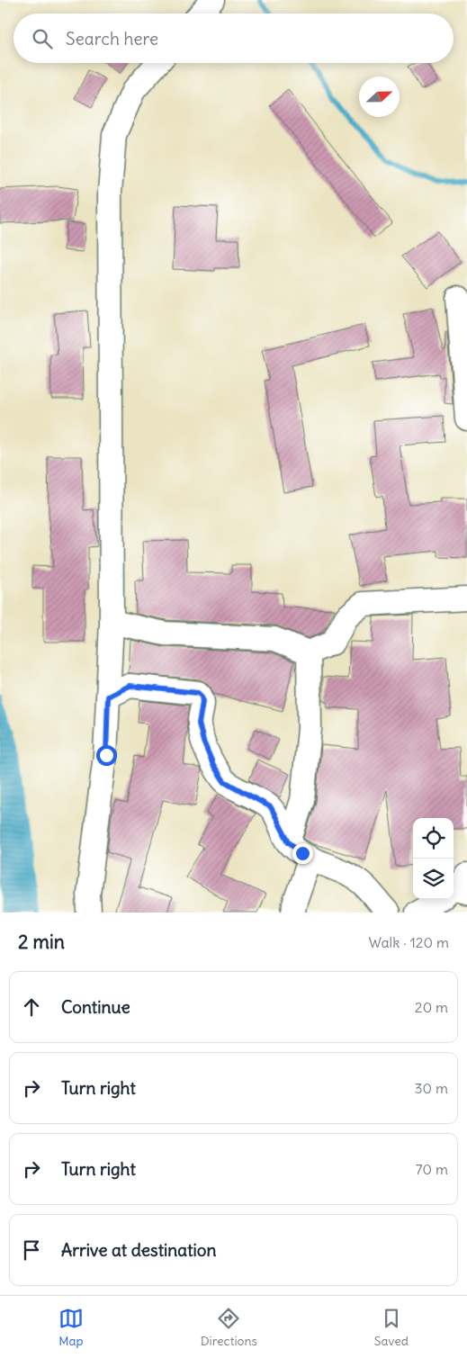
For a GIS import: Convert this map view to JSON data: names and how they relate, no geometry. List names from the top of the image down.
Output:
{
  "north": "right",
  "page": {
    "search": "Search here",
    "heading": ["2 min", "Walk · 120 m"],
    "list": [
      ["Continue", "20 m"],
      ["Turn right", "30 m"],
      ["Turn right", "70 m"],
      "Arrive at destination"
    ],
    "nav": ["Map", "Directions", "Saved"]
  }
}
